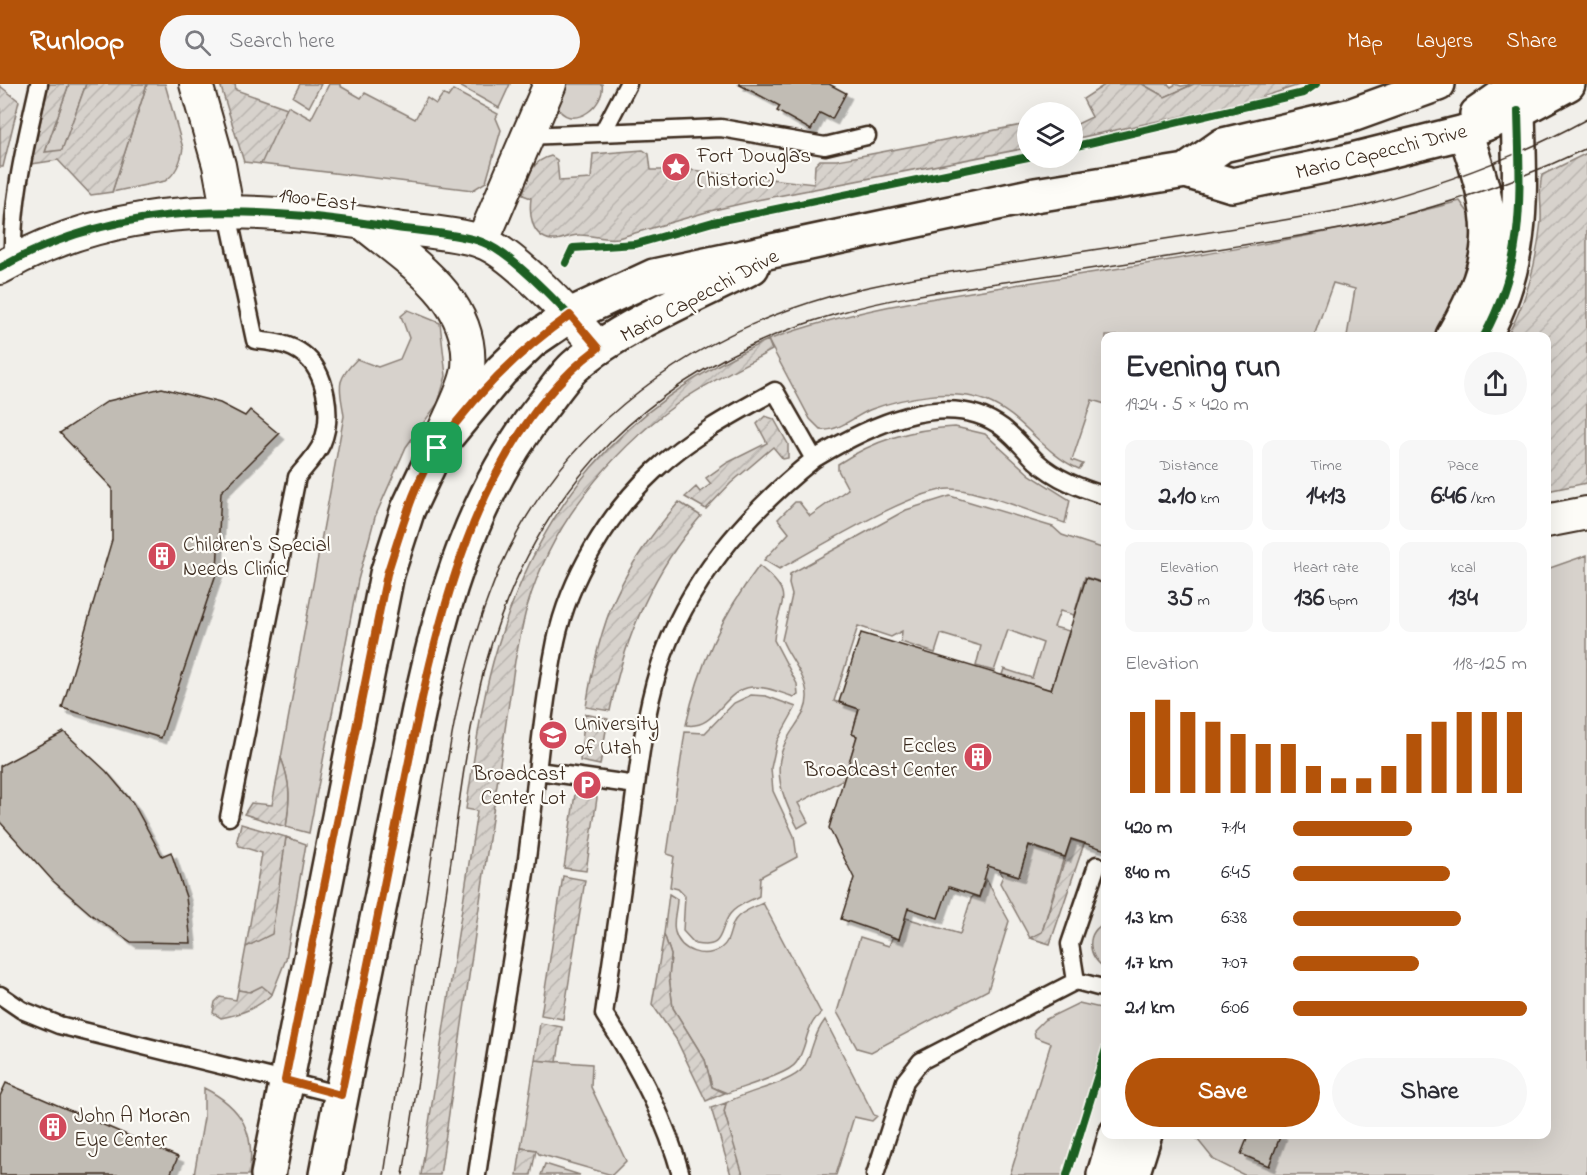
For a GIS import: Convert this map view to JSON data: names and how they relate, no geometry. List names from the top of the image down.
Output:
{
  "streets": {
    "main road": ["Mario Capecchi Drive"],
    "street": ["1900 East"]
  },
  "crossings": [
    ["Mario Capecchi Drive", "1900 East"]
  ],
  "places": {
    "place": ["Fort Douglas (historic)"],
    "building": ["Children's Special Needs Clinic", "Eccles Broadcast Center", "John A Moran Eye Center"],
    "school or university": ["University of Utah"],
    "parking": ["Broadcast Center Lot"]
  },
  "page": {
    "header": "Runloop",
    "search": "Search here",
    "nav": ["Map", "Layers", "Share"],
    "heading": ["Evening run", "19:24 · 5 × 420 m"],
    "stats": [
      ["Distance", "2.10 km"],
      ["Time", "14:13"],
      ["Pace", "6:46 /km"],
      ["Elevation", "35 m"],
      ["Heart rate", "136 bpm"],
      ["kcal", "134"]
    ],
    "chart": ["Elevation", "118–125 m"],
    "list": [
      {
        "name": "420 m",
        "note": "7:14"
      },
      {
        "name": "840 m",
        "note": "6:45"
      },
      {
        "name": "1.3 km",
        "note": "6:38"
      },
      {
        "name": "1.7 km",
        "note": "7:07"
      },
      {
        "name": "2.1 km",
        "note": "6:06"
      }
    ],
    "buttons": ["Save", "Share"]
  }
}
